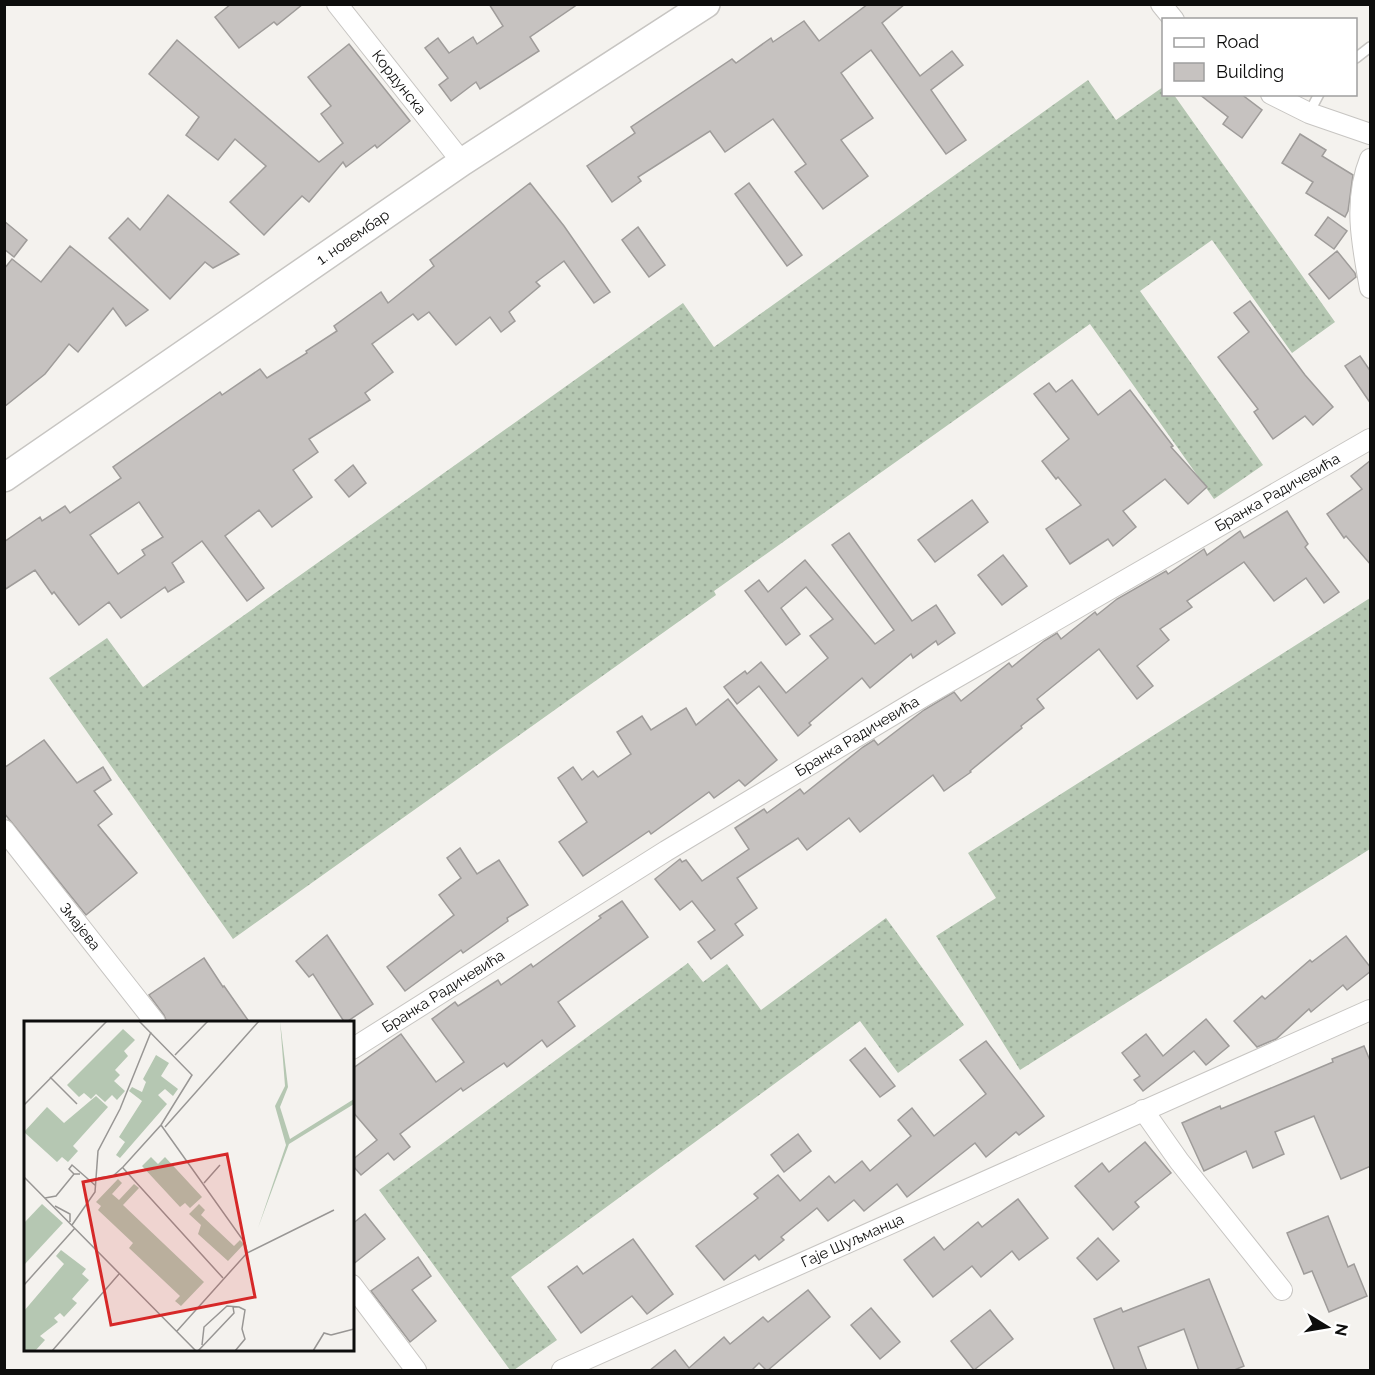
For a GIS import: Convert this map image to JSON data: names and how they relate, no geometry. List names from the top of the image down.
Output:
{
  "streets": {
    "main road": ["1. новембар"],
    "street": [
      "Кордунска",
      "Бранка Радичевића",
      "Змајева",
      "Гаје Шуљманца"
    ]
  },
  "crossings": [
    ["Кордунска", "1. новембар"]
  ],
  "legend": ["Road", "Building"],
  "north": "right"
}
